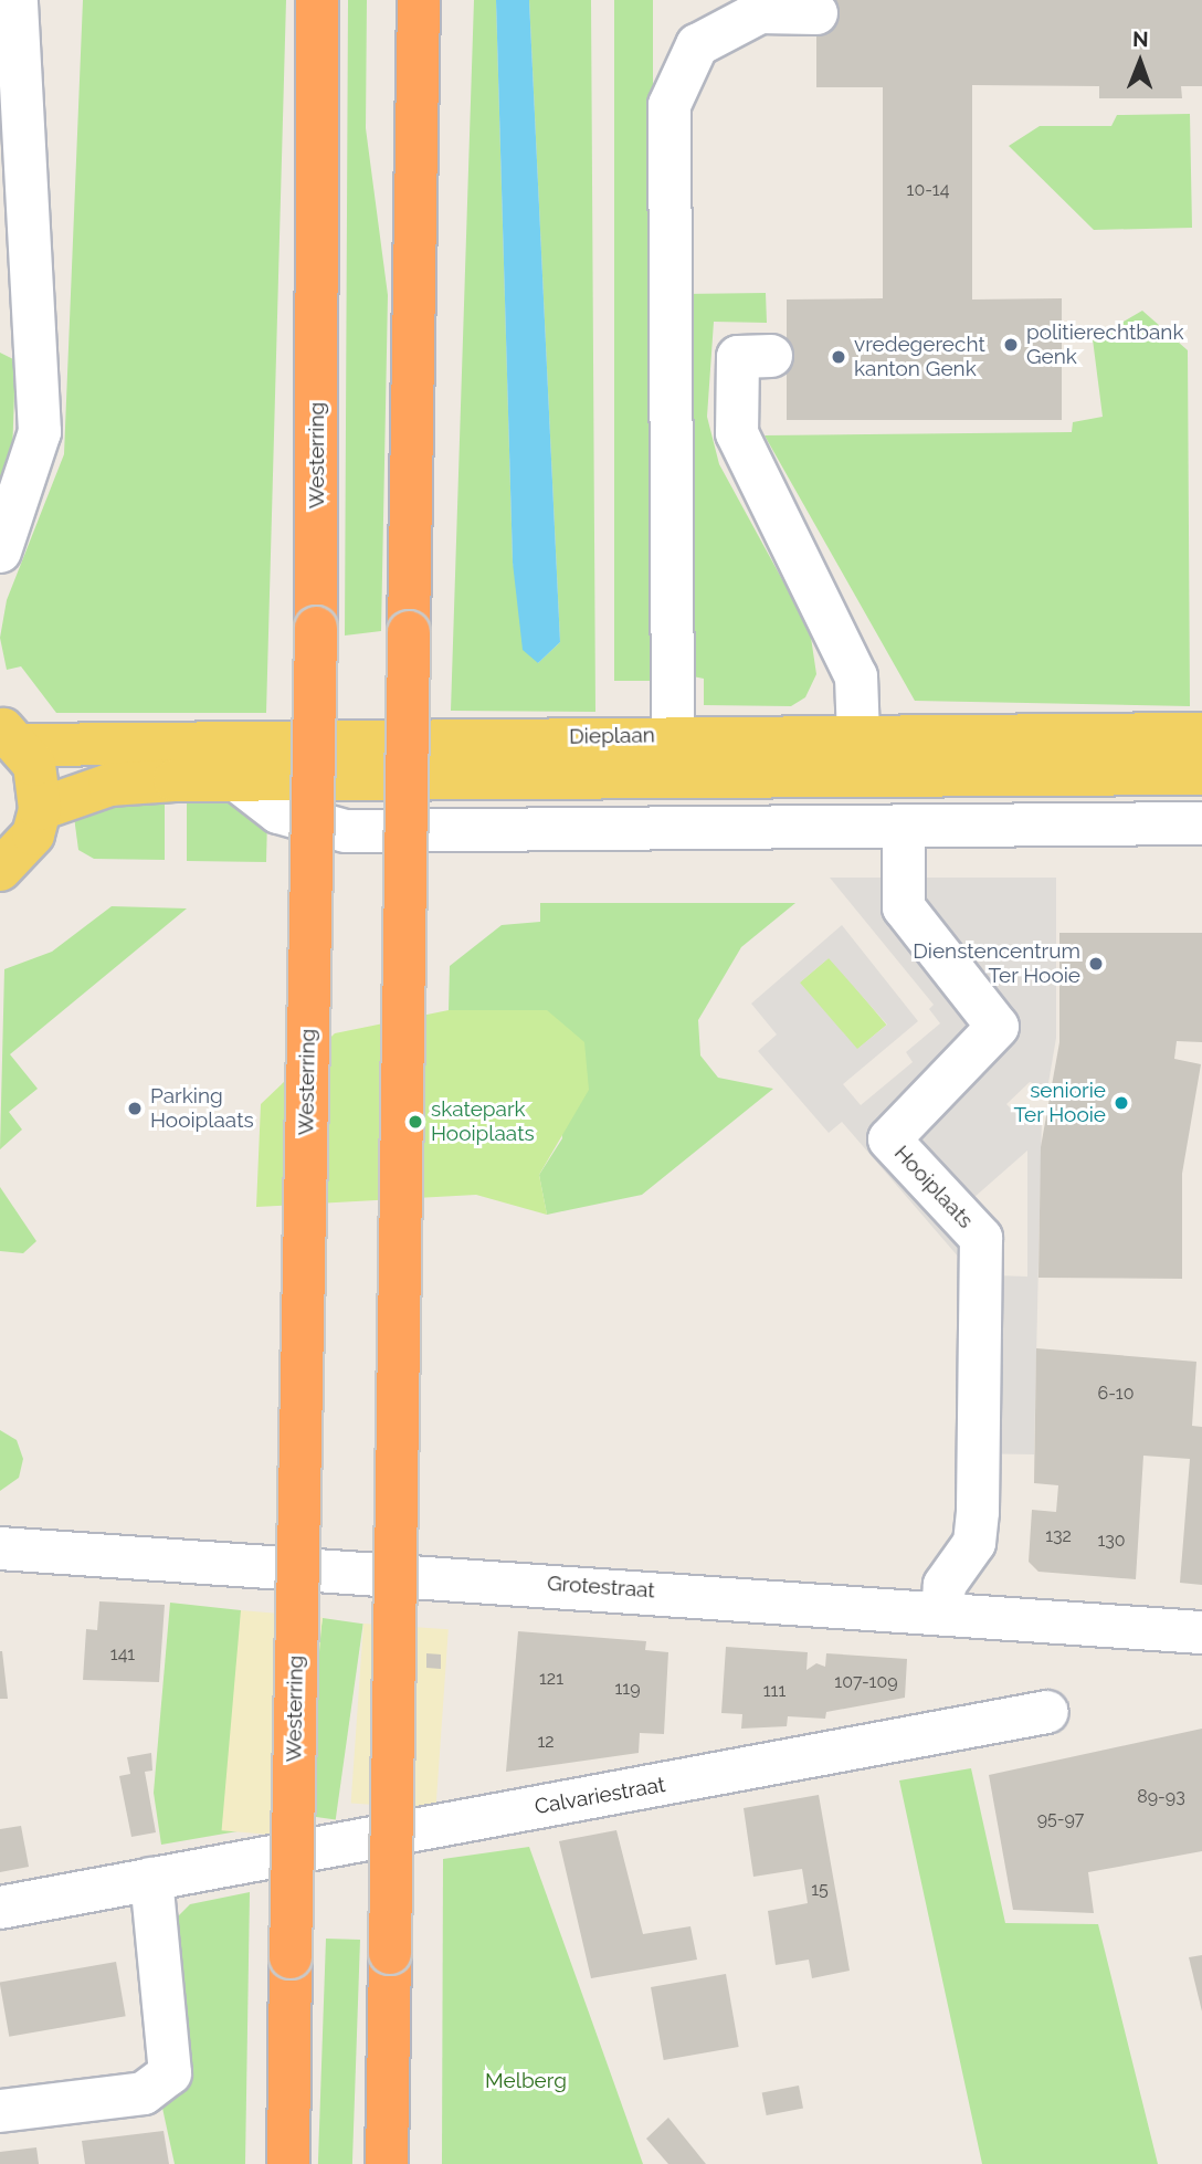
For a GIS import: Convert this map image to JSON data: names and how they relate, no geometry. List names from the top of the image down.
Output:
{
  "streets": {
    "highway": ["Westerring"],
    "main road": ["Dieplaan"],
    "street": ["Hooiplaats", "Grotestraat", "Calvariestraat"]
  },
  "crossings": [
    ["Hooiplaats", "Grotestraat"]
  ],
  "parks": ["Melberg"],
  "places": [
    "politierechtbank Genk",
    "vredegerecht kanton Genk",
    "Dienstencentrum Ter Hooie",
    "seniorie Ter Hooie",
    "Parking Hooiplaats",
    "skatepark Hooiplaats"
  ],
  "house_numbers": [
    "10-14",
    "6-10",
    "132",
    "130",
    "141",
    "121",
    "107-109",
    "119",
    "111",
    "12",
    "89-93",
    "95-97",
    "15"
  ],
  "north": "top"
}
